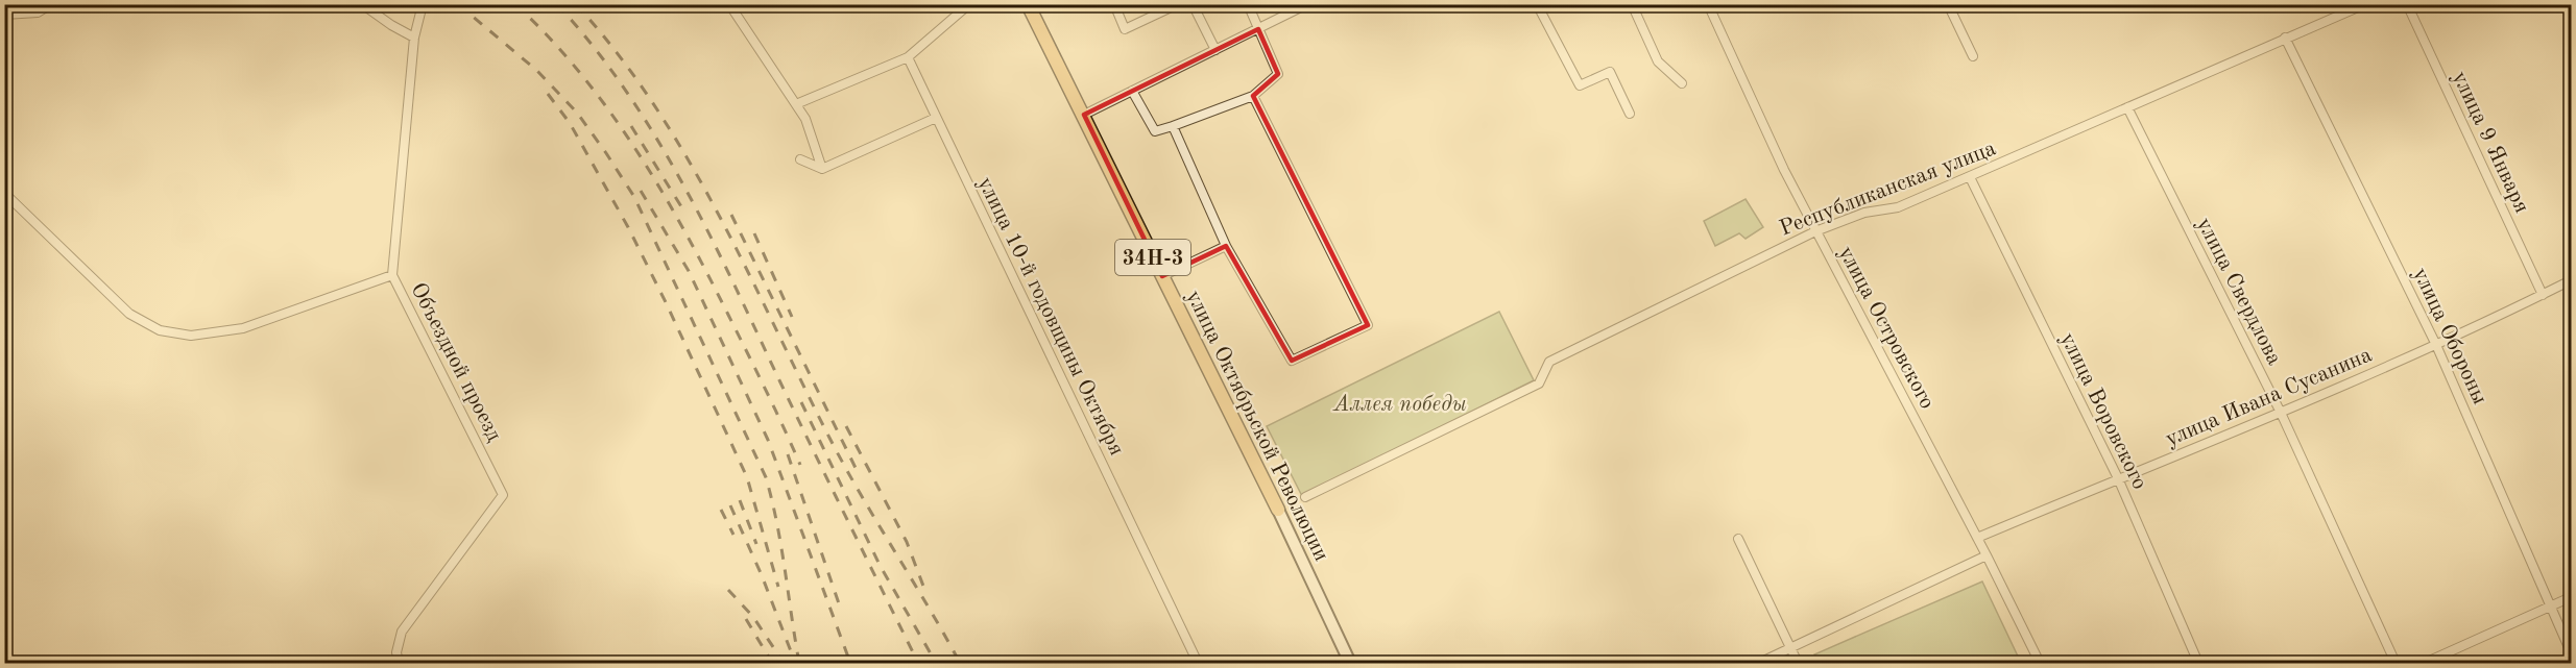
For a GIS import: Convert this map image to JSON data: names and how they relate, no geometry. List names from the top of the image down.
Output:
{
  "streets": {
    "main road": ["34Н-3", "улица Октябрьской Революции"],
    "street": [
      "улица 9 Января",
      "Республиканская улица",
      "улица Свердлова",
      "улица 10-й годовщины Октября",
      "улица Островского",
      "улица Обороны",
      "Объездной проезд",
      "улица Ивана Сусанина",
      "улица Воровского"
    ]
  },
  "crossings": [
    ["улица 9 Января", "улица Ивана Сусанина"],
    ["Республиканская улица", "улица Свердлова"],
    ["Республиканская улица", "улица Островского"],
    ["Республиканская улица", "улица Обороны"],
    ["Республиканская улица", "улица Воровского"],
    ["улица Свердлова", "улица Ивана Сусанина"],
    ["улица Островского", "улица Ивана Сусанина"],
    ["улица Обороны", "улица Ивана Сусанина"],
    ["улица Ивана Сусанина", "улица Воровского"]
  ],
  "parks": ["Аллея победы"]
}
